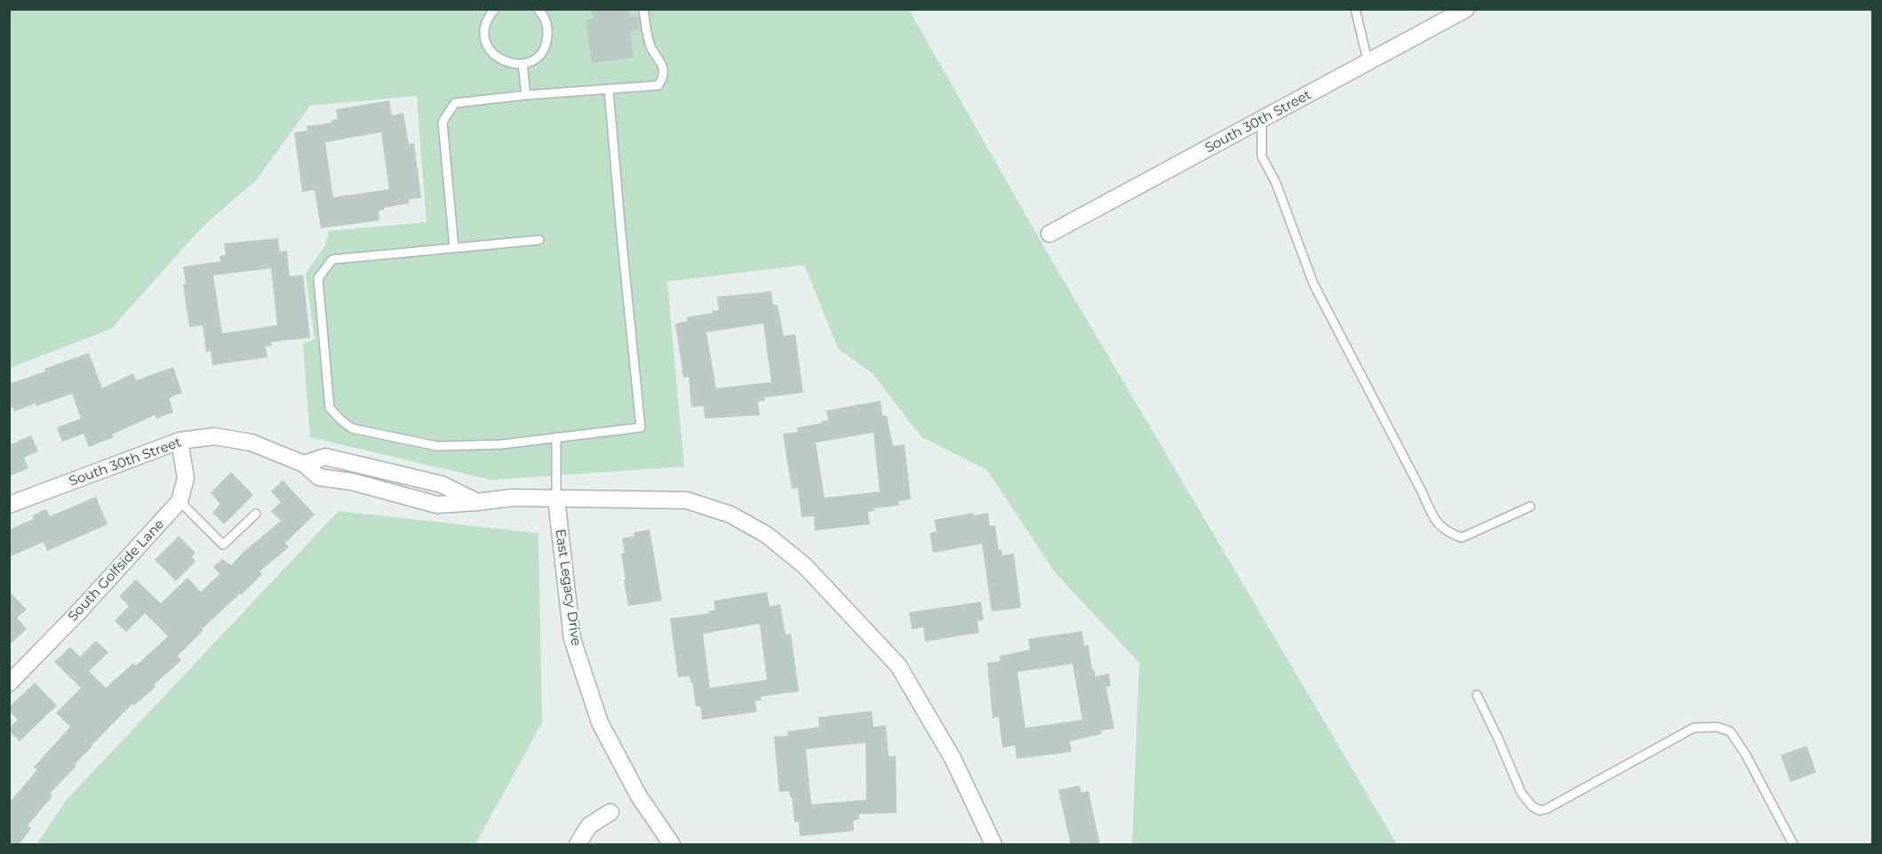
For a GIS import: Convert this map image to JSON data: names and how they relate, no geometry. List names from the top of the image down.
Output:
{
  "streets": {
    "street": ["South 30th Street", "South Golfside Lane", "East Legacy Drive"]
  },
  "crossings": [
    ["South 30th Street", "South Golfside Lane"],
    ["South 30th Street", "East Legacy Drive"]
  ]
}
